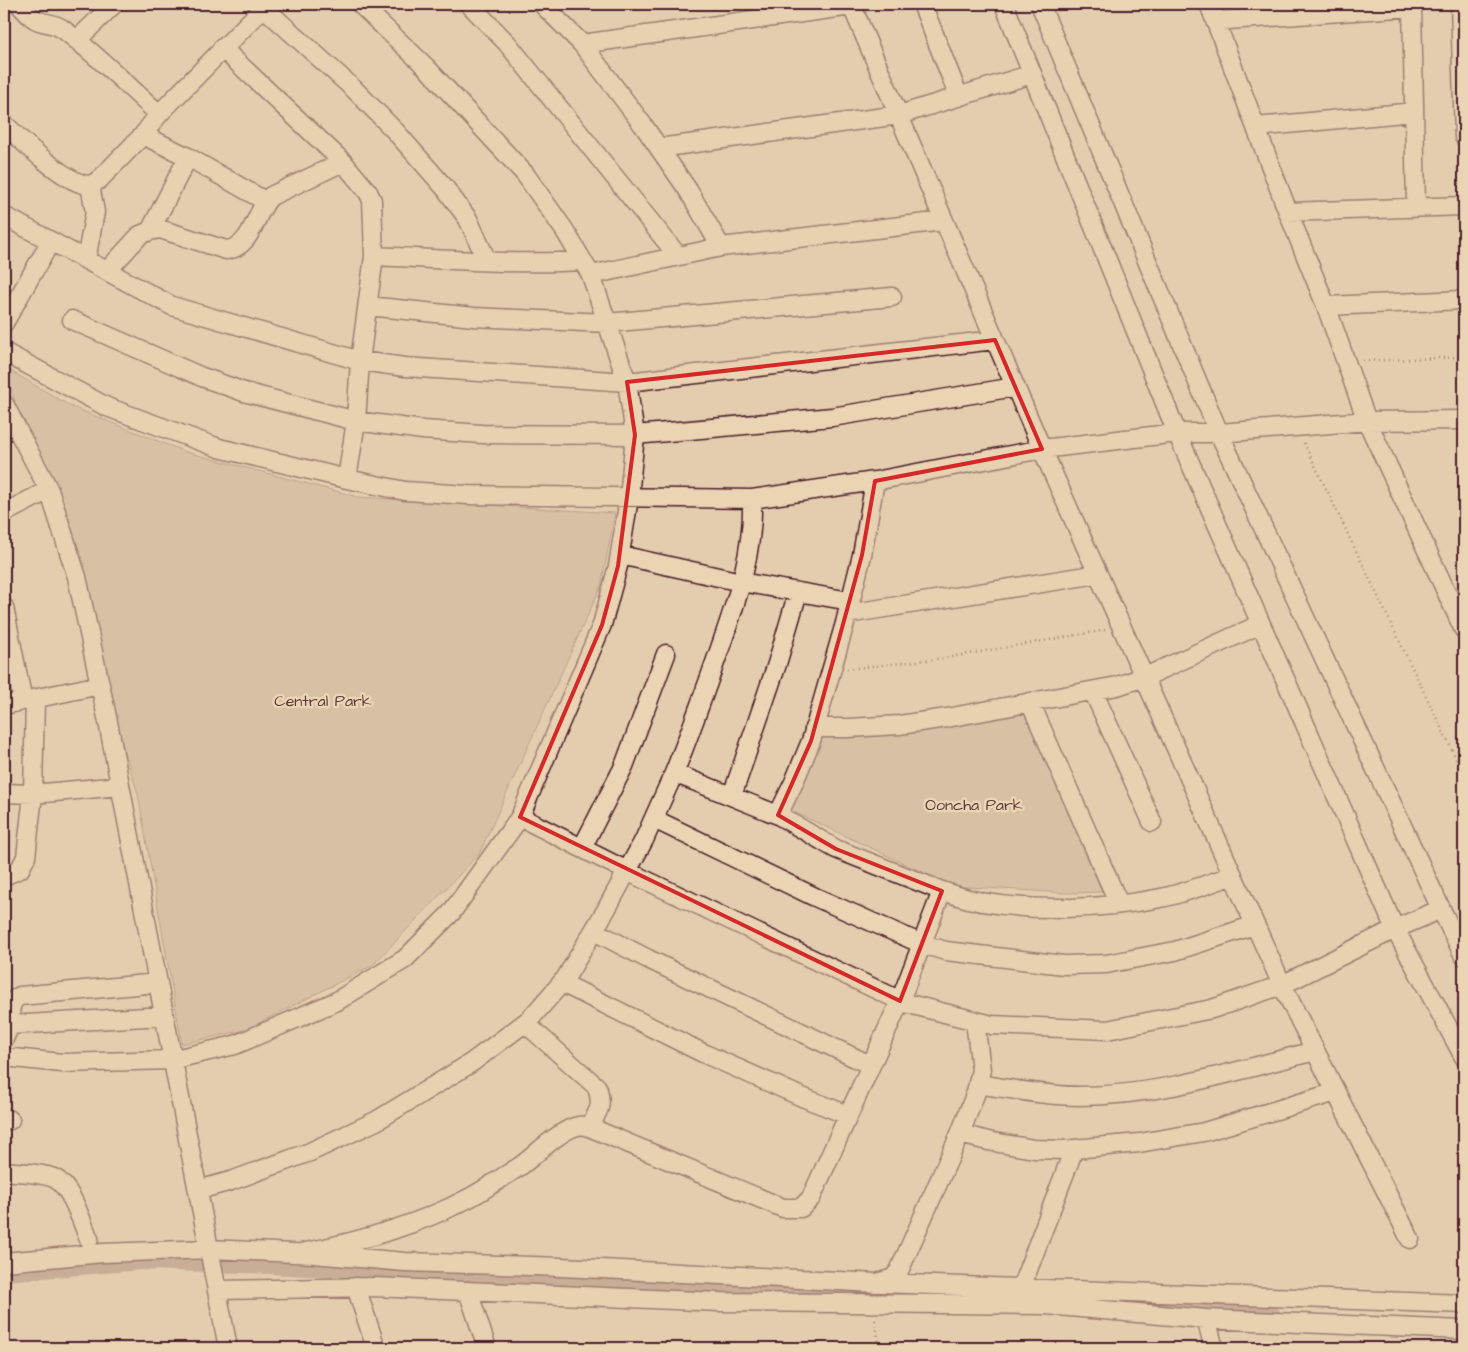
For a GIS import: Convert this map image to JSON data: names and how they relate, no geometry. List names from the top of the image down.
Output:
{
  "parks": ["Central Park", "Ooncha Park"]
}
